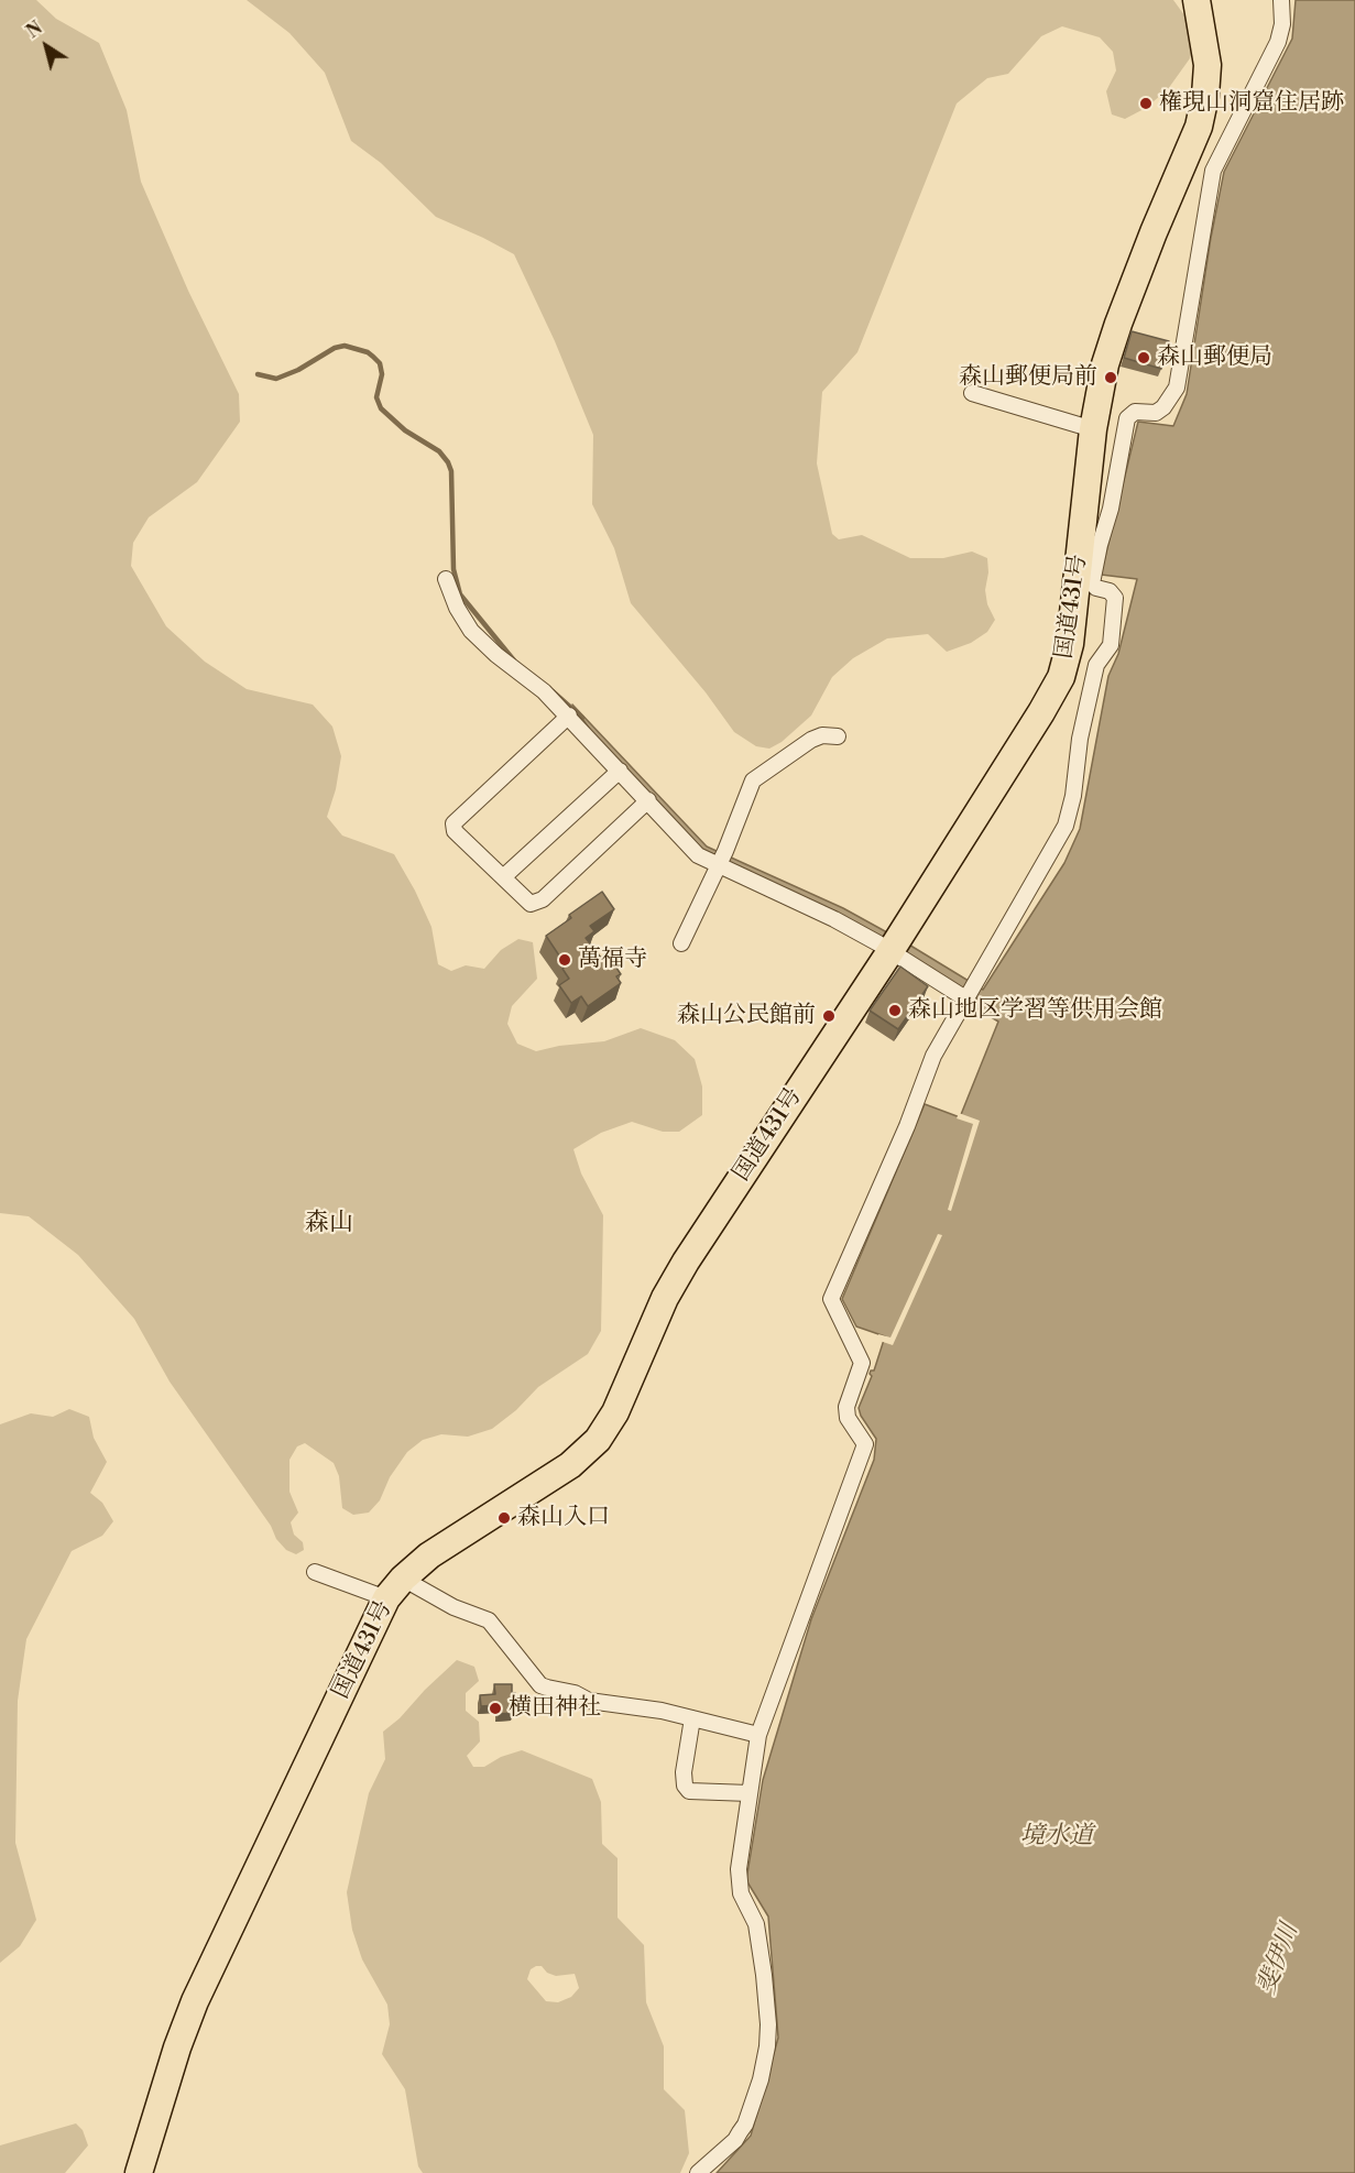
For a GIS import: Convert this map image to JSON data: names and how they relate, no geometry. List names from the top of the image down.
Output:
{
  "streets": {
    "highway": ["国道431号"]
  },
  "districts": ["森山"],
  "water": ["境水道", "斐伊川"],
  "places": [
    "権現山洞窟住居跡",
    "森山郵便局",
    "森山郵便局前",
    "萬福寺",
    "森山地区学習等供用会館",
    "森山公民館前",
    "森山入口",
    "横田神社"
  ],
  "north": "top left"
}
